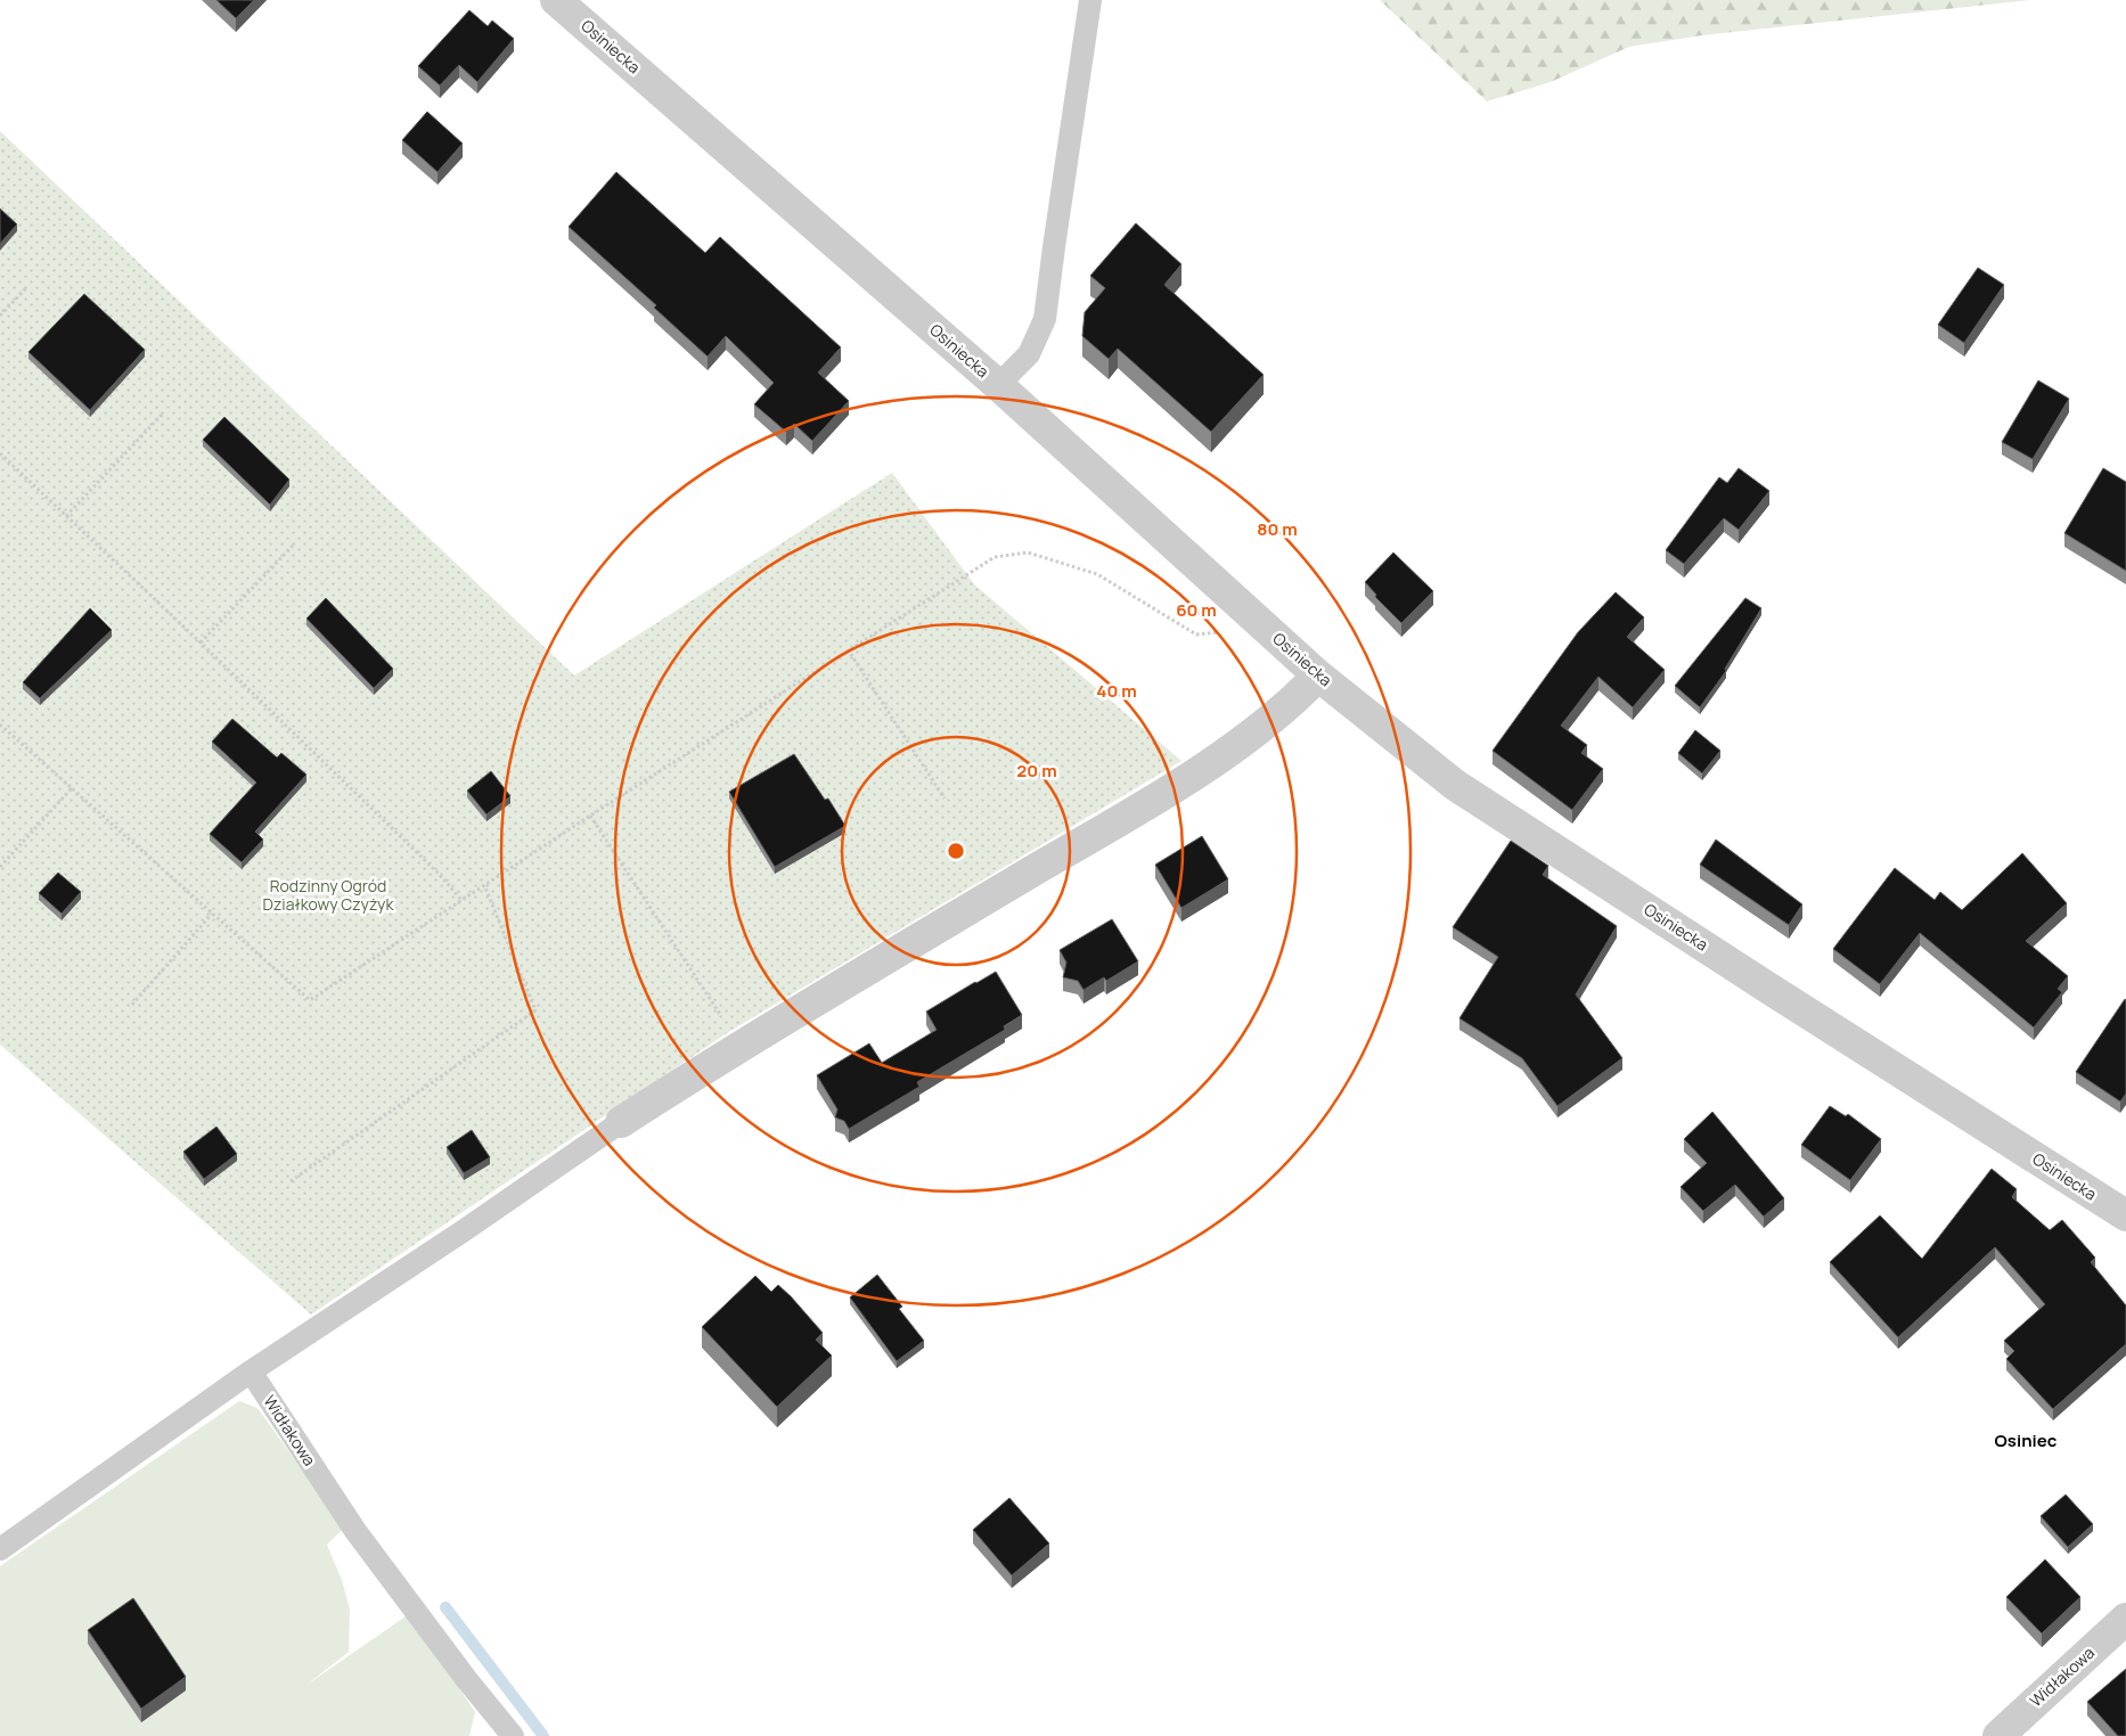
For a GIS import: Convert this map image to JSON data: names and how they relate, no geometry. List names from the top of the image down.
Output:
{
  "streets": {
    "street": ["Osiniecka", "Widłakowa"]
  },
  "districts": ["Osiniec"],
  "parks": ["Rodzinny Ogród Działkowy Czyżyk"],
  "rings": [
    "80 m",
    "60 m",
    "40 m",
    "20 m"
  ]
}
